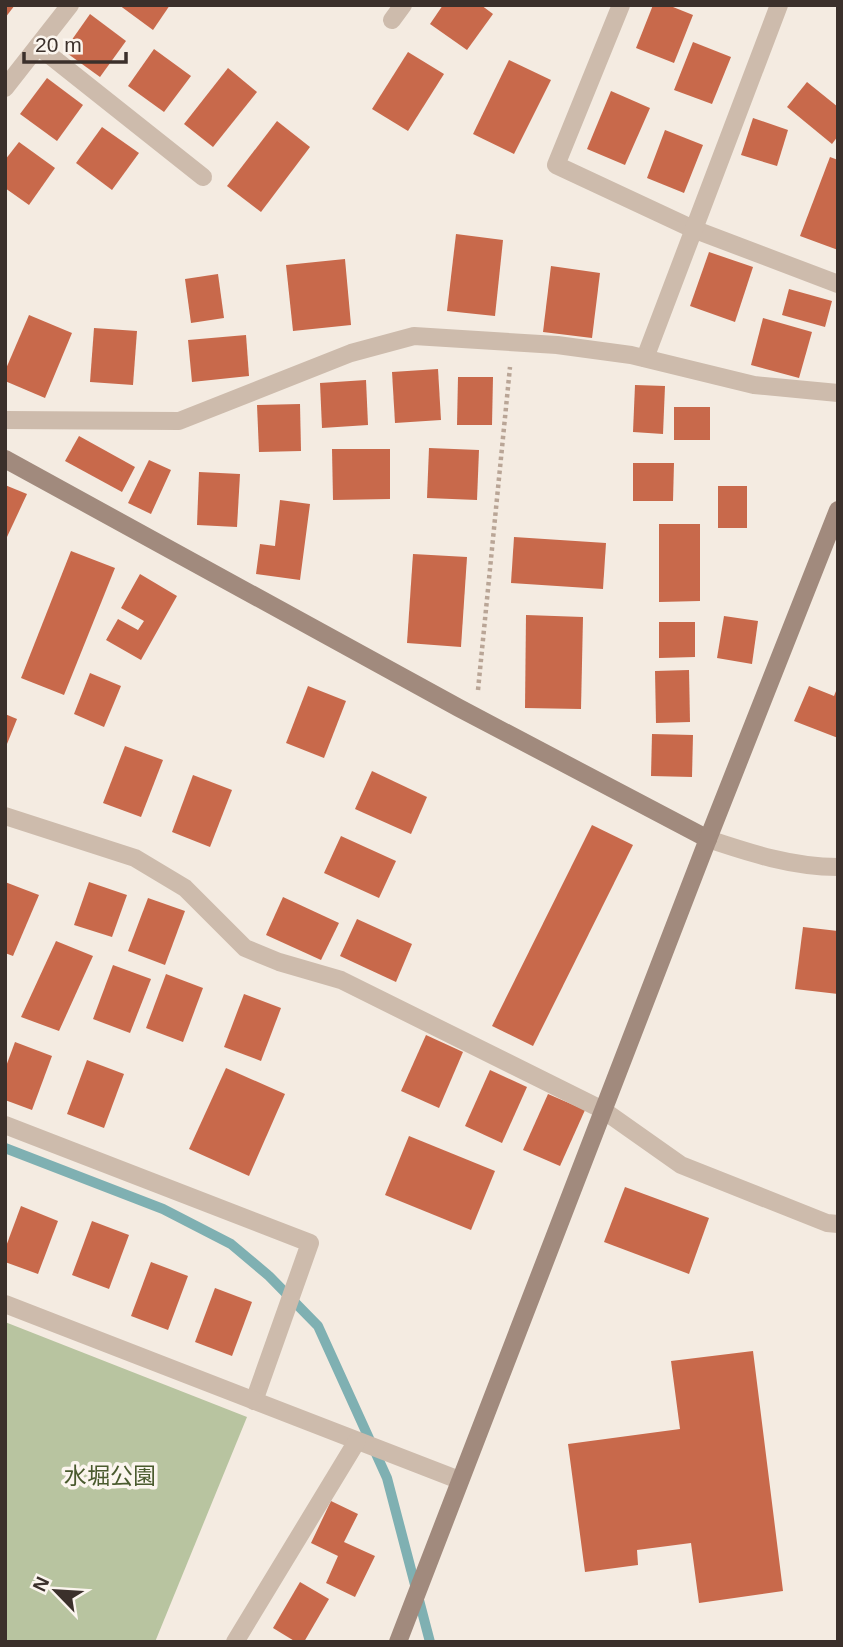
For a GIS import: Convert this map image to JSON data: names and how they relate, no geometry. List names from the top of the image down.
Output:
{
  "parks": ["水堀公園"],
  "scale_bar": "20 m",
  "north": "top left"
}
